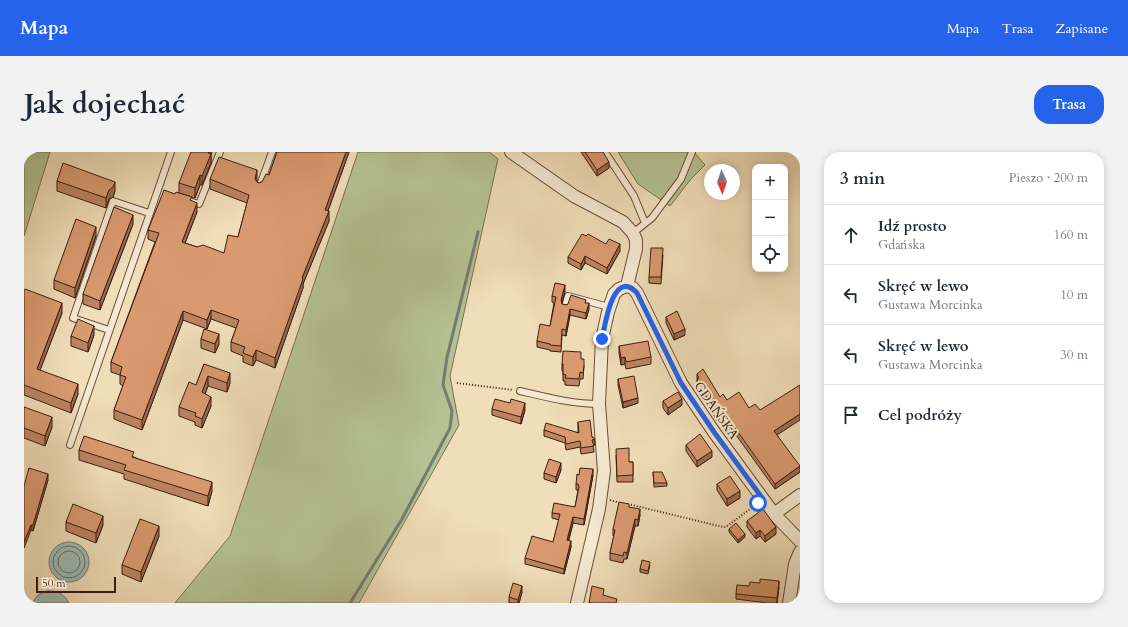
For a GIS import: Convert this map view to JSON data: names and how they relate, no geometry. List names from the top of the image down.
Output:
{
  "streets": {
    "street": ["GDAŃSKA"]
  },
  "scale_bar": "50 m",
  "north": "bottom",
  "page": {
    "header": "Mapa",
    "nav": ["Mapa", "Trasa", "Zapisane"],
    "title": "Jak dojechać",
    "buttons": "Trasa",
    "heading": ["3 min", "Pieszo · 200 m"],
    "map_buttons": ["+", "−"],
    "list": [
      ["Idź prosto", "Gdańska", "160 m"],
      ["Skręć w lewo", "Gustawa Morcinka", "10 m"],
      ["Skręć w lewo", "Gustawa Morcinka", "30 m"],
      "Cel podróży"
    ],
    "scale": "50 m"
  }
}
